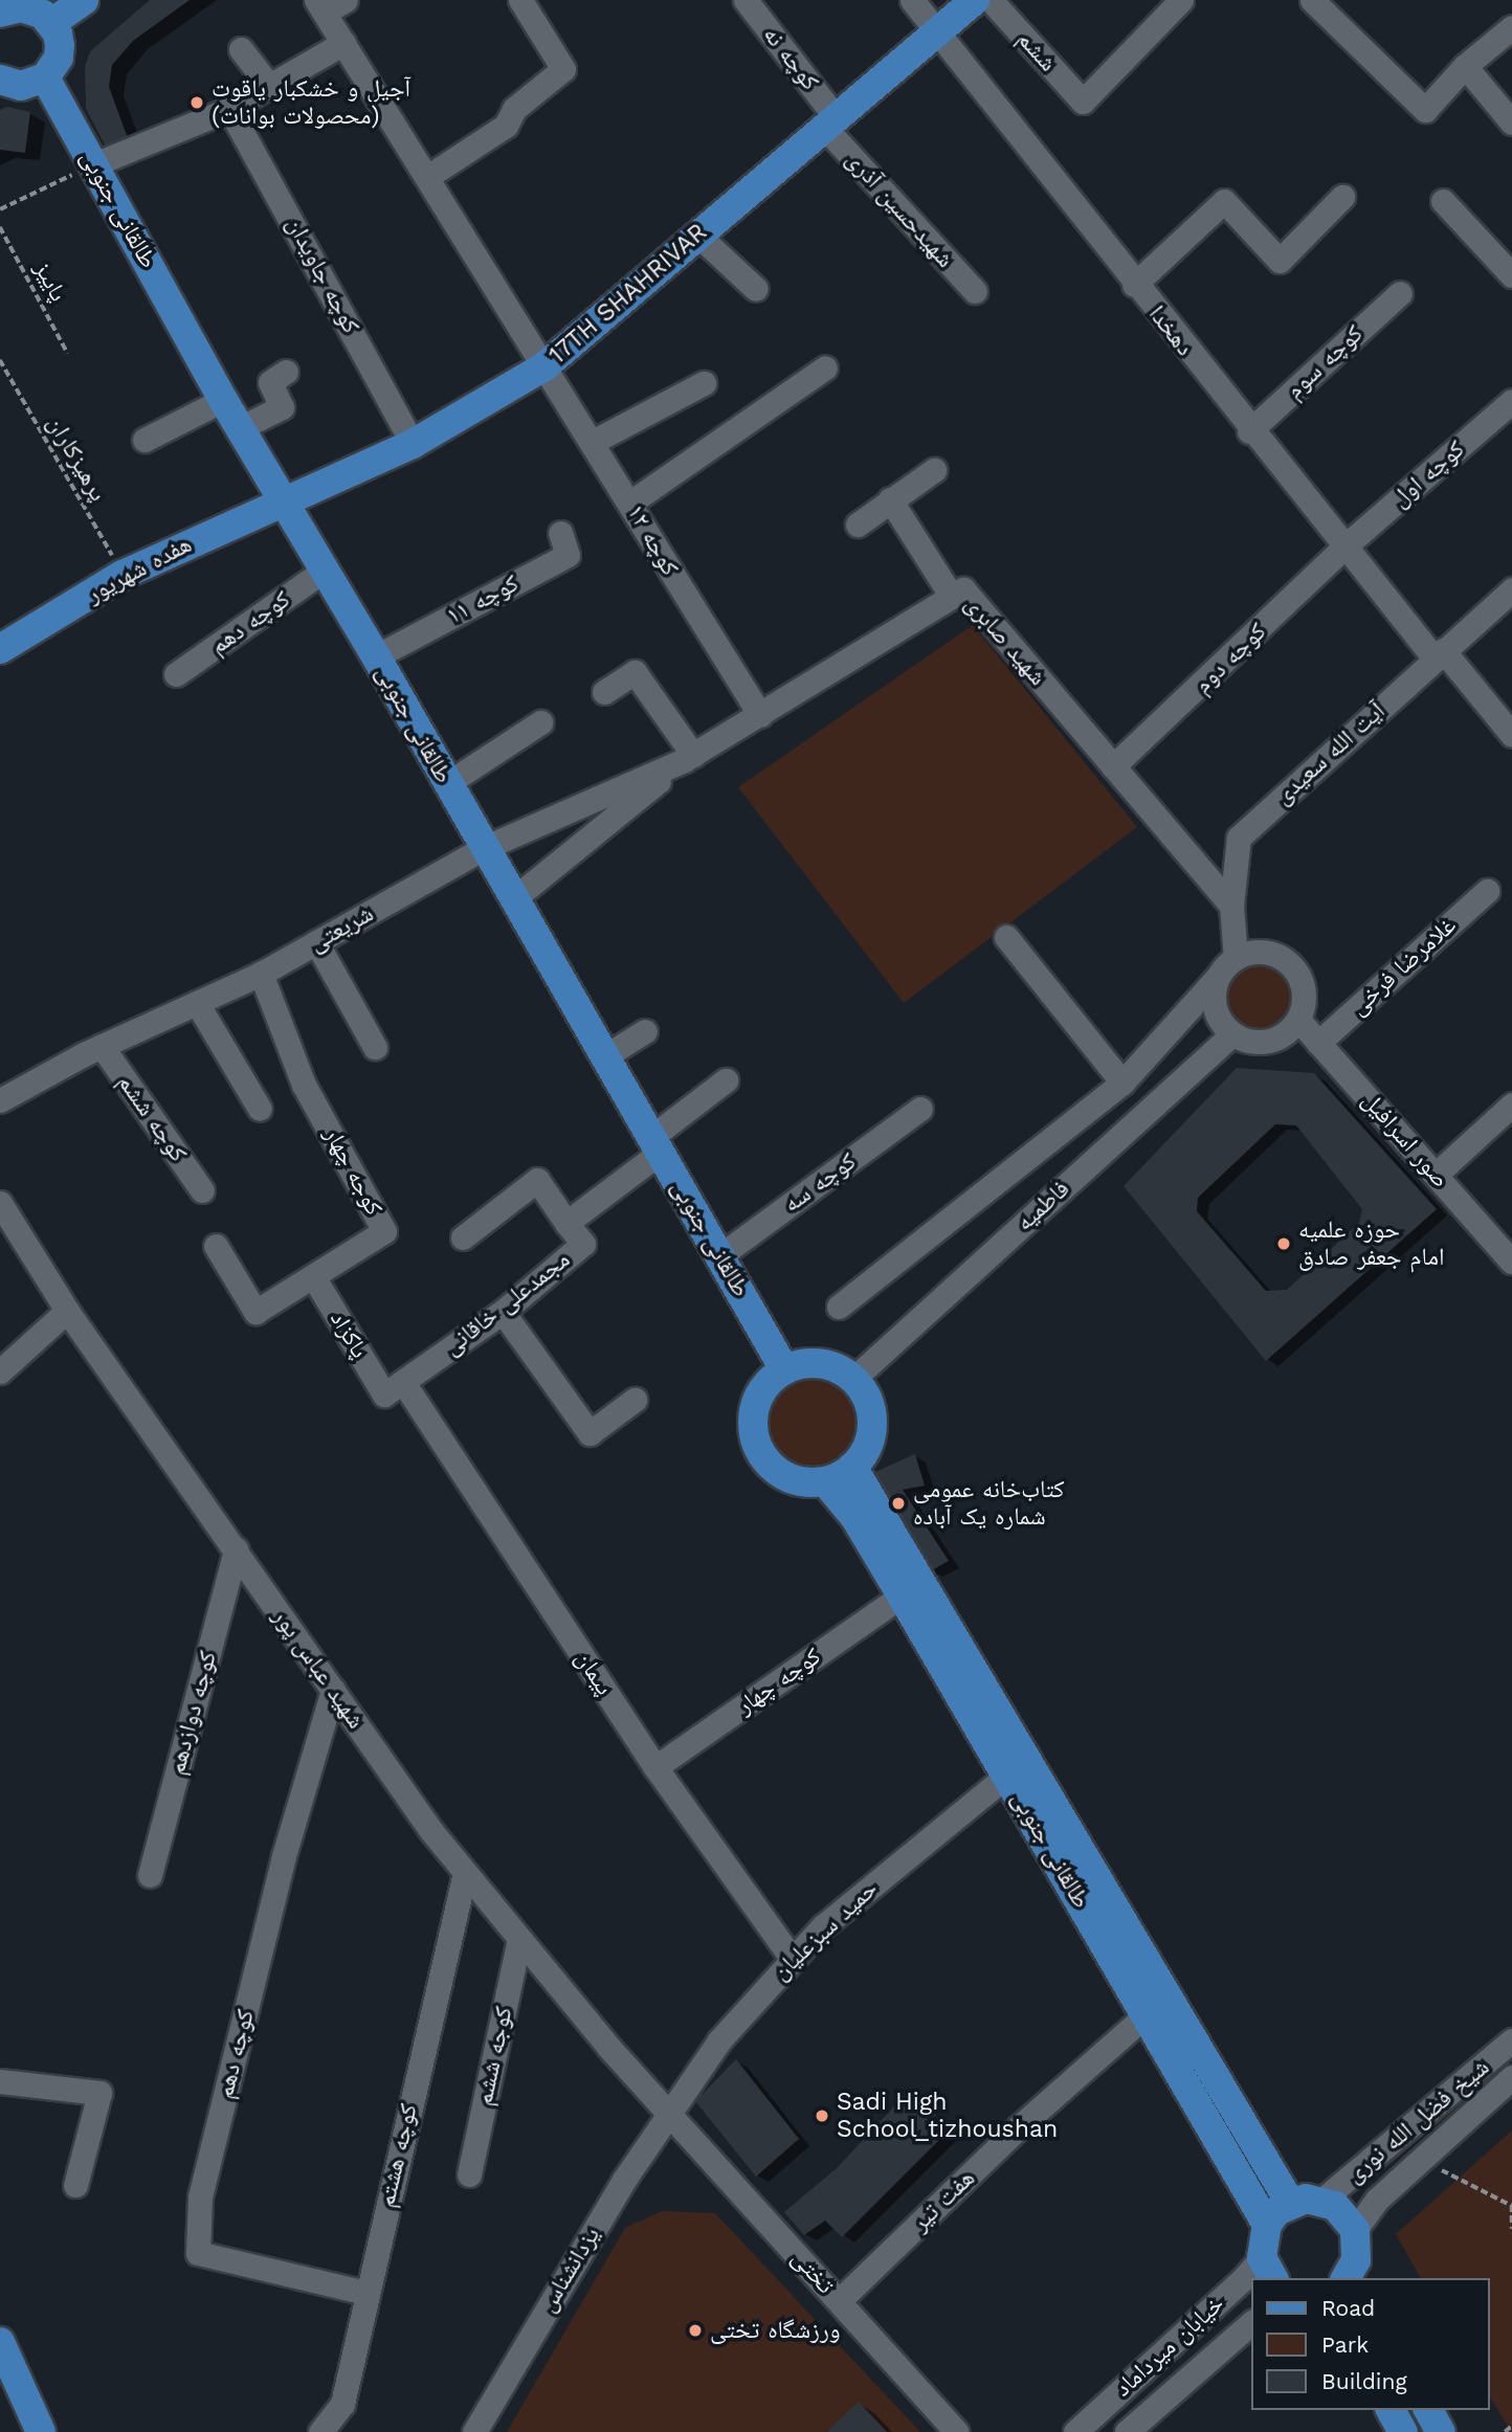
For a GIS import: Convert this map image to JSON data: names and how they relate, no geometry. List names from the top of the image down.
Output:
{
  "streets": {
    "main road": ["طالقانی جنوبی", "17TH SHAHRIVAR", "هفده شهریور"],
    "street": [
      "ششم",
      "کوچه نه",
      "شهیدحسین آذری",
      "کوچه جاویدان",
      "دهخدا",
      "کوچه سوم",
      "کوچه اول",
      "کوچه ۱۲",
      "کوچه ۱۱",
      "کوچه دهم",
      "شهید صابری",
      "کوچه دوم",
      "آیت الله سعیدی",
      "شریعتی",
      "غلامرضا فرخی",
      "کوچه ششم",
      "صور اسرافیل",
      "کوجه چهار",
      "کوچه سه",
      "فاطمیه",
      "مجمدعلی خاقانی",
      "پاکزاد",
      "شهید عباس پور",
      "پیمان",
      "کوچه چهار",
      "کوچه دوازدهم",
      "حمید سبزعلیان",
      "کوجه ششم",
      "شیخ فضل الله نوری",
      "کوچه هشتم",
      "هفت تیر",
      "یزدانشناس",
      "تختی",
      "خیابان میرداماد"
    ],
    "path": ["پاییز", "پرهیزکاران"]
  },
  "crossings": [
    ["کوچه نه", "شهیدحسین آذری"],
    ["کوچه نه", "17TH SHAHRIVAR"],
    ["طالقانی جنوبی", "17TH SHAHRIVAR"],
    ["طالقانی جنوبی", "هفده شهریور"],
    ["طالقانی جنوبی", "کوچه ۱۱"],
    ["طالقانی جنوبی", "کوچه دهم"],
    ["طالقانی جنوبی", "شریعتی"],
    ["طالقانی جنوبی", "کوچه سه"],
    ["طالقانی جنوبی", "فاطمیه"],
    ["طالقانی جنوبی", "مجمدعلی خاقانی"],
    ["طالقانی جنوبی", "کوچه چهار"],
    ["طالقانی جنوبی", "حمید سبزعلیان"],
    ["طالقانی جنوبی", "هفت تیر"],
    ["شهیدحسین آذری", "17TH SHAHRIVAR"],
    ["کوچه جاویدان", "17TH SHAHRIVAR"],
    ["17TH SHAHRIVAR", "دهخدا"],
    ["17TH SHAHRIVAR", "کوچه ۱۲"],
    ["17TH SHAHRIVAR", "هفده شهریور"],
    ["دهخدا", "کوچه سوم"],
    ["دهخدا", "کوچه اول"],
    ["دهخدا", "کوچه دوم"],
    ["دهخدا", "آیت الله سعیدی"],
    ["پرهیزکاران", "هفده شهریور"],
    ["کوچه اول", "کوچه دوم"],
    ["کوچه ۱۲", "شهید صابری"],
    ["کوچه دهم", "شهید عباس پور"],
    ["کوچه دهم", "کوچه هشتم"],
    ["شهید صابری", "کوچه دوم"],
    ["شهید صابری", "آیت الله سعیدی"],
    ["شهید صابری", "شریعتی"],
    ["آیت الله سعیدی", "صور اسرافیل"],
    ["آیت الله سعیدی", "فاطمیه"],
    ["شریعتی", "کوچه ششم"],
    ["شریعتی", "کوجه چهار"],
    ["غلامرضا فرخی", "صور اسرافیل"],
    ["صور اسرافیل", "فاطمیه"],
    ["کوجه چهار", "پاکزاد"],
    ["مجمدعلی خاقانی", "پاکزاد"],
    ["مجمدعلی خاقانی", "پیمان"],
    ["پاکزاد", "پیمان"],
    ["شهید عباس پور", "کوچه دوازدهم"],
    ["شهید عباس پور", "حمید سبزعلیان"],
    ["شهید عباس پور", "کوجه ششم"],
    ["شهید عباس پور", "کوچه هشتم"],
    ["شهید عباس پور", "یزدانشناس"],
    ["شهید عباس پور", "تختی"],
    ["پیمان", "کوچه چهار"],
    ["پیمان", "حمید سبزعلیان"],
    ["حمید سبزعلیان", "یزدانشناس"],
    ["حمید سبزعلیان", "تختی"],
    ["هفت تیر", "تختی"],
    ["یزدانشناس", "تختی"]
  ],
  "places": [
    "آجیل و خشکبار یاقوت (محصولات بوانات)",
    "حوزه علمیه امام جعفر صادق",
    "کتاب‌خانه عمومی شماره یک آباده",
    "Sadi High School_tizhoushan",
    "ورزشگاه تختی"
  ],
  "legend": ["Road", "Park", "Building"]
}
